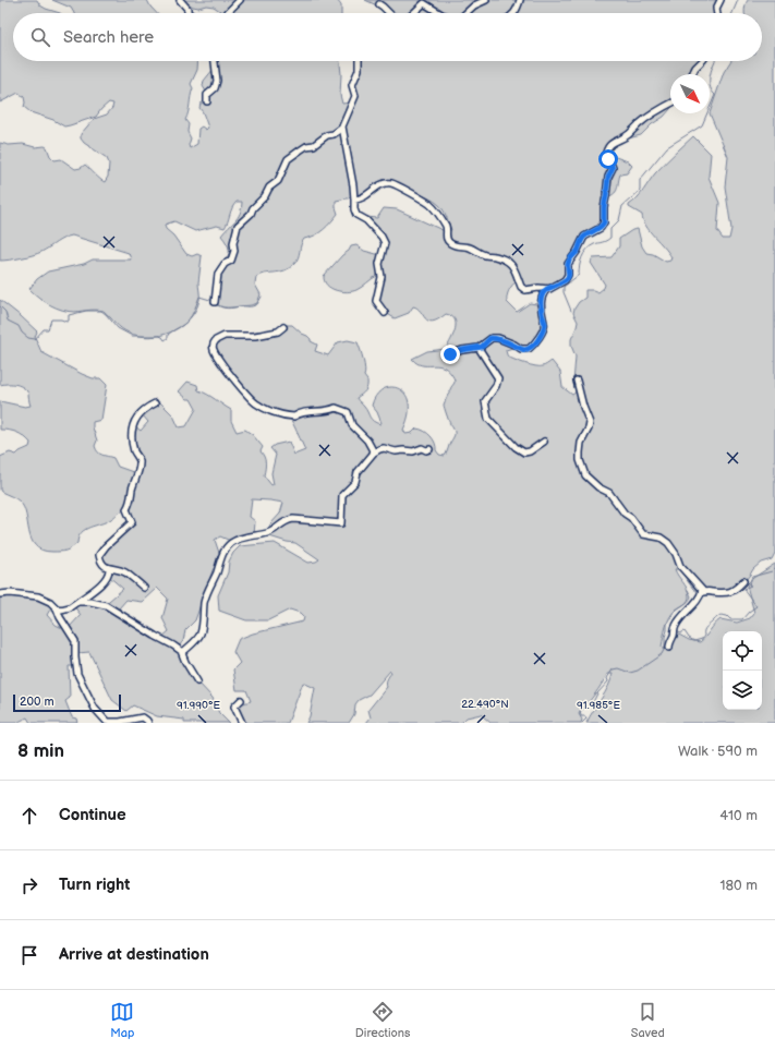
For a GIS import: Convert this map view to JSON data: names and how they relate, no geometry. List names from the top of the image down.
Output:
{
  "scale_bar": "200 m",
  "north": "bottom right",
  "page": {
    "search": "Search here",
    "scale": "200 m",
    "heading": ["8 min", "Walk · 590 m"],
    "list": [
      ["Continue", "410 m"],
      ["Turn right", "180 m"],
      "Arrive at destination"
    ],
    "nav": ["Map", "Directions", "Saved"]
  },
  "coordinates": ["22.490°N", "91.990°E", "91.985°E"]
}
